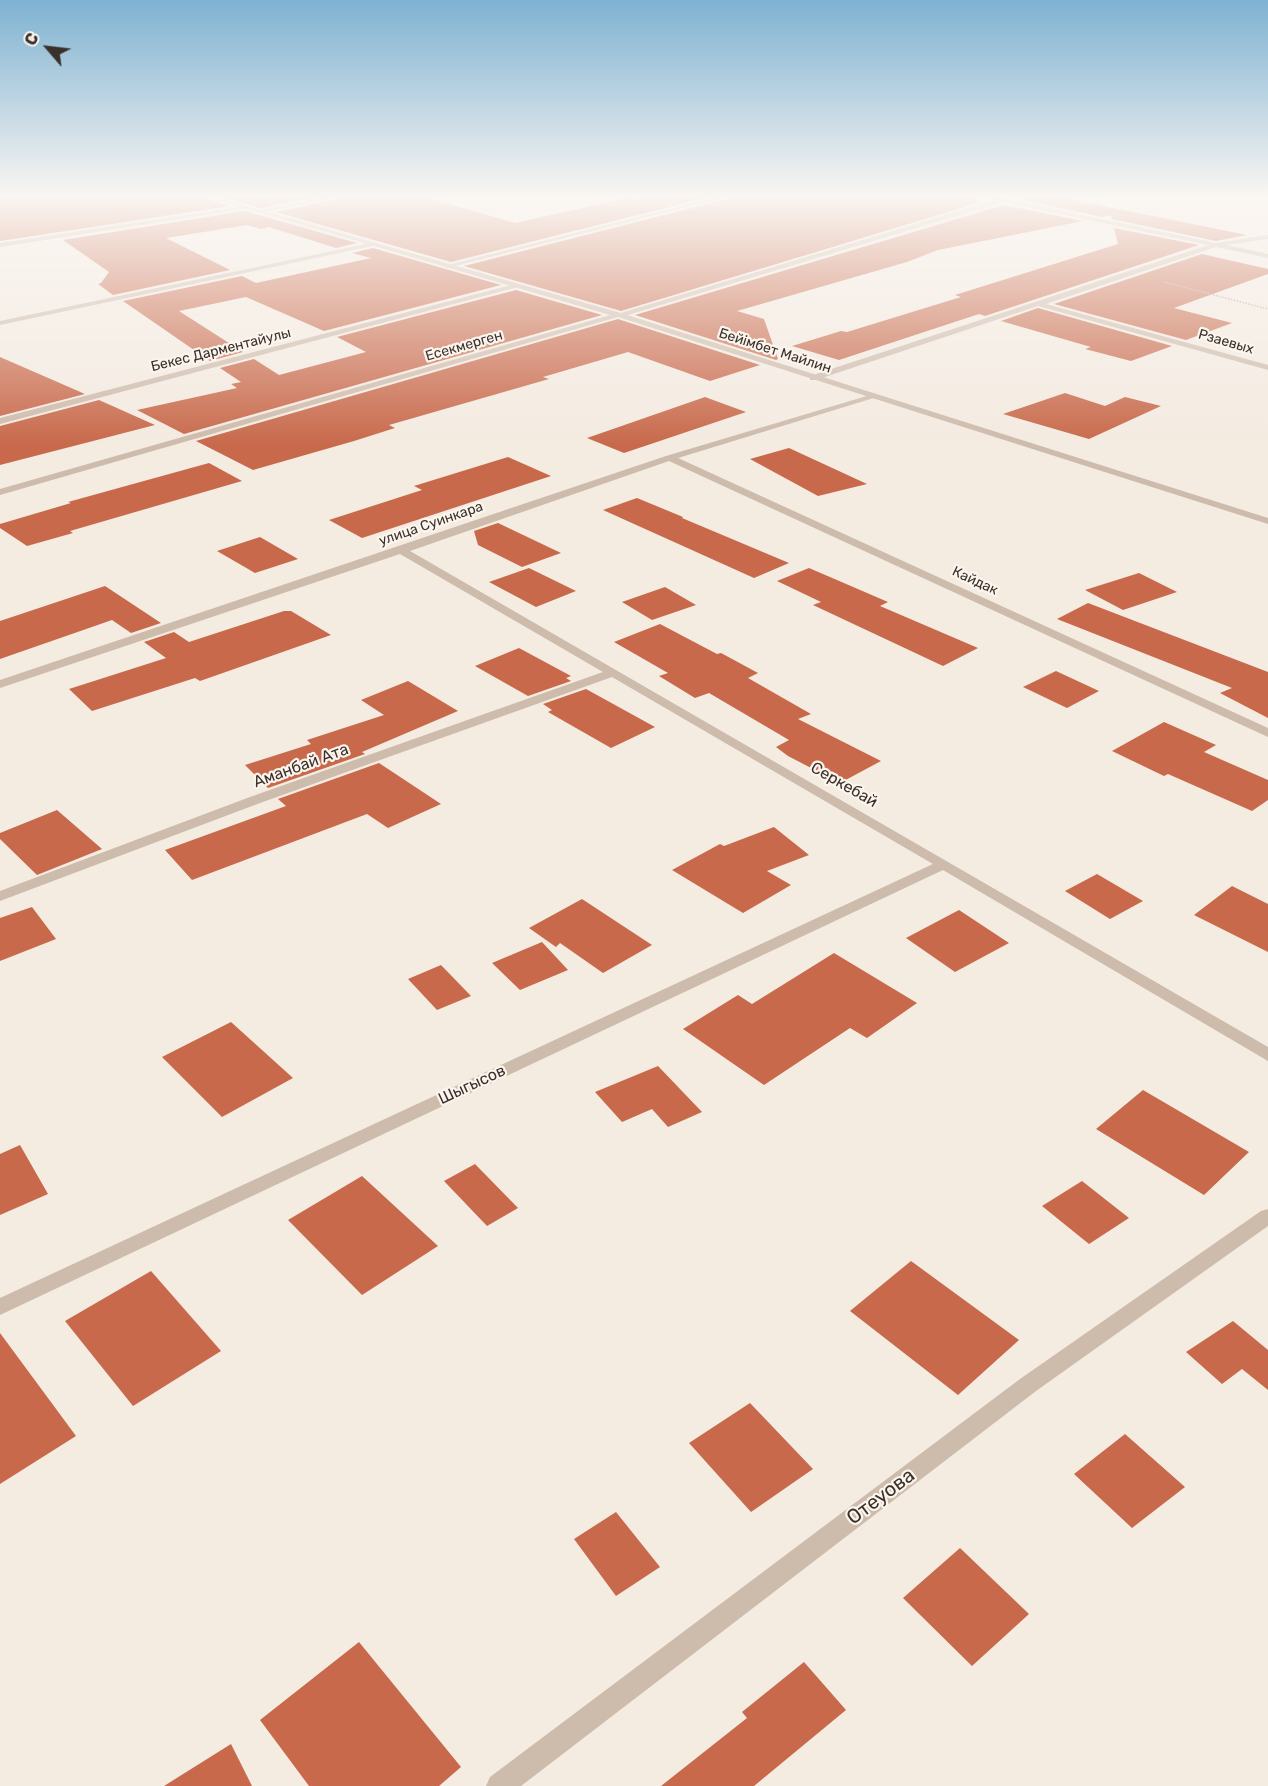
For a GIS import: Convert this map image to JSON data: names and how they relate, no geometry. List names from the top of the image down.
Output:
{
  "streets": {
    "street": [
      "Рзаевых",
      "Eсекмерген",
      "Бекес Дарментайулы",
      "Бейімбет Майлин",
      "улица Суинкара",
      "Кайдак",
      "Аманбай Ата",
      "Серкебай",
      "Шыгысов",
      "Отеуова"
    ]
  },
  "crossings": [
    ["Eсекмерген", "Бейімбет Майлин"],
    ["Бекес Дарментайулы", "Бейімбет Майлин"],
    ["Бейімбет Майлин", "улица Суинкара"],
    ["улица Суинкара", "Кайдак"],
    ["улица Суинкара", "Серкебай"],
    ["Аманбай Ата", "Серкебай"],
    ["Серкебай", "Шыгысов"]
  ],
  "north": "top left"
}
